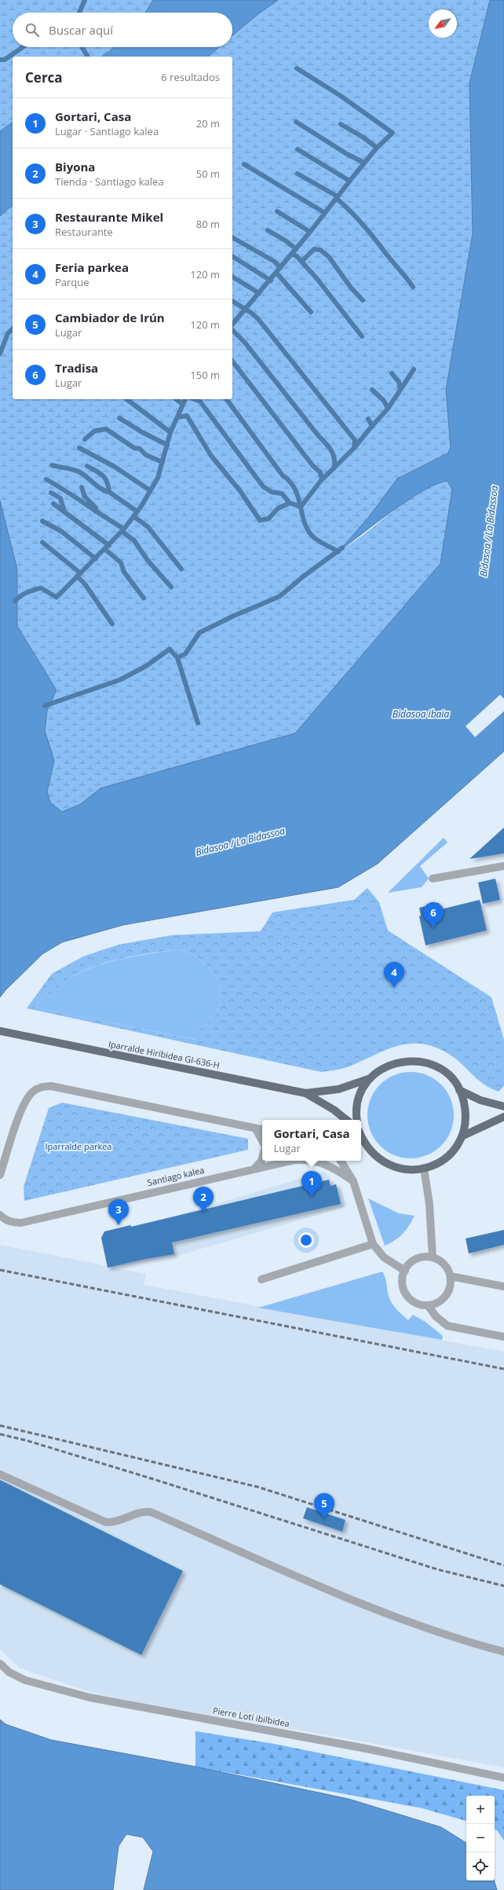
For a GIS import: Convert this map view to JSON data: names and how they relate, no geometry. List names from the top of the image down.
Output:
{
  "streets": {
    "main road": ["Iparralde Hiribidea GI-636-H"],
    "street": ["Santiago kalea", "Pierre Loti ibilbidea"]
  },
  "water": ["Bidasoa / La Bidassoa", "Bidasoa ibaia"],
  "parks": ["Iparralde parkea"],
  "north": "bottom left",
  "page": {
    "search": "Buscar aquí",
    "heading": ["Cerca", "6 resultados"],
    "list": [
      {
        "mark": "1",
        "name": "Gortari, Casa",
        "note": "Lugar · Santiago kalea",
        "value": "20 m"
      },
      {
        "mark": "2",
        "name": "Biyona",
        "note": "Tienda · Santiago kalea",
        "value": "50 m"
      },
      {
        "mark": "3",
        "name": "Restaurante Mikel",
        "note": "Restaurante",
        "value": "80 m"
      },
      {
        "mark": "4",
        "name": "Feria parkea",
        "note": "Parque",
        "value": "120 m"
      },
      {
        "mark": "5",
        "name": "Cambiador de Irún",
        "note": "Lugar",
        "value": "120 m"
      },
      {
        "mark": "6",
        "name": "Tradisa",
        "note": "Lugar",
        "value": "150 m"
      }
    ],
    "pins": [
      "6",
      "4",
      "1",
      "2",
      "3",
      "5"
    ],
    "popup": ["Gortari, Casa", "Lugar"],
    "map_buttons": ["+", "−"]
  }
}
